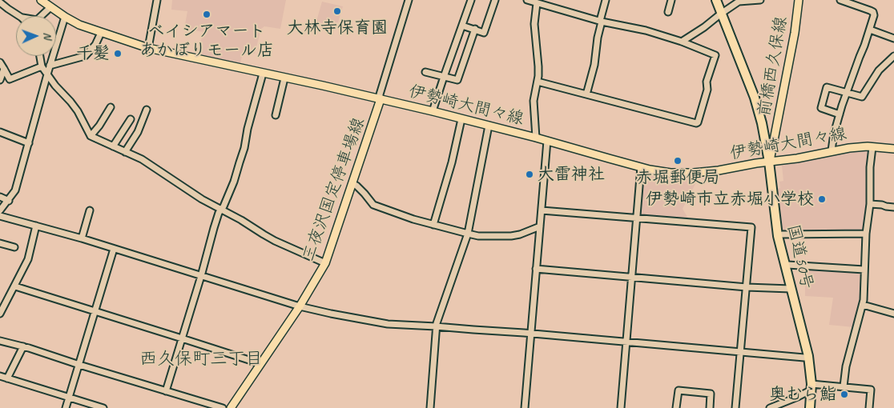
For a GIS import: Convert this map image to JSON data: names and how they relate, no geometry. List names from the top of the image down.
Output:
{
  "streets": {
    "highway": ["国道50号"],
    "main road": ["前橋西久保線", "伊勢崎大間々線", "三夜沢国定停車場線"]
  },
  "crossings": [
    ["前橋西久保線", "伊勢崎大間々線"],
    ["前橋西久保線", "国道50号"],
    ["伊勢崎大間々線", "三夜沢国定停車場線"],
    ["伊勢崎大間々線", "国道50号"]
  ],
  "districts": ["西久保町三丁目"],
  "places": [
    "大林寺保育園",
    "ベイシアマート あかぼりモール店",
    "千髪",
    "赤堀郵便局",
    "大雷神社",
    "伊勢崎市立赤堀小学校",
    "奥むら鮨"
  ],
  "north": "right"
}
